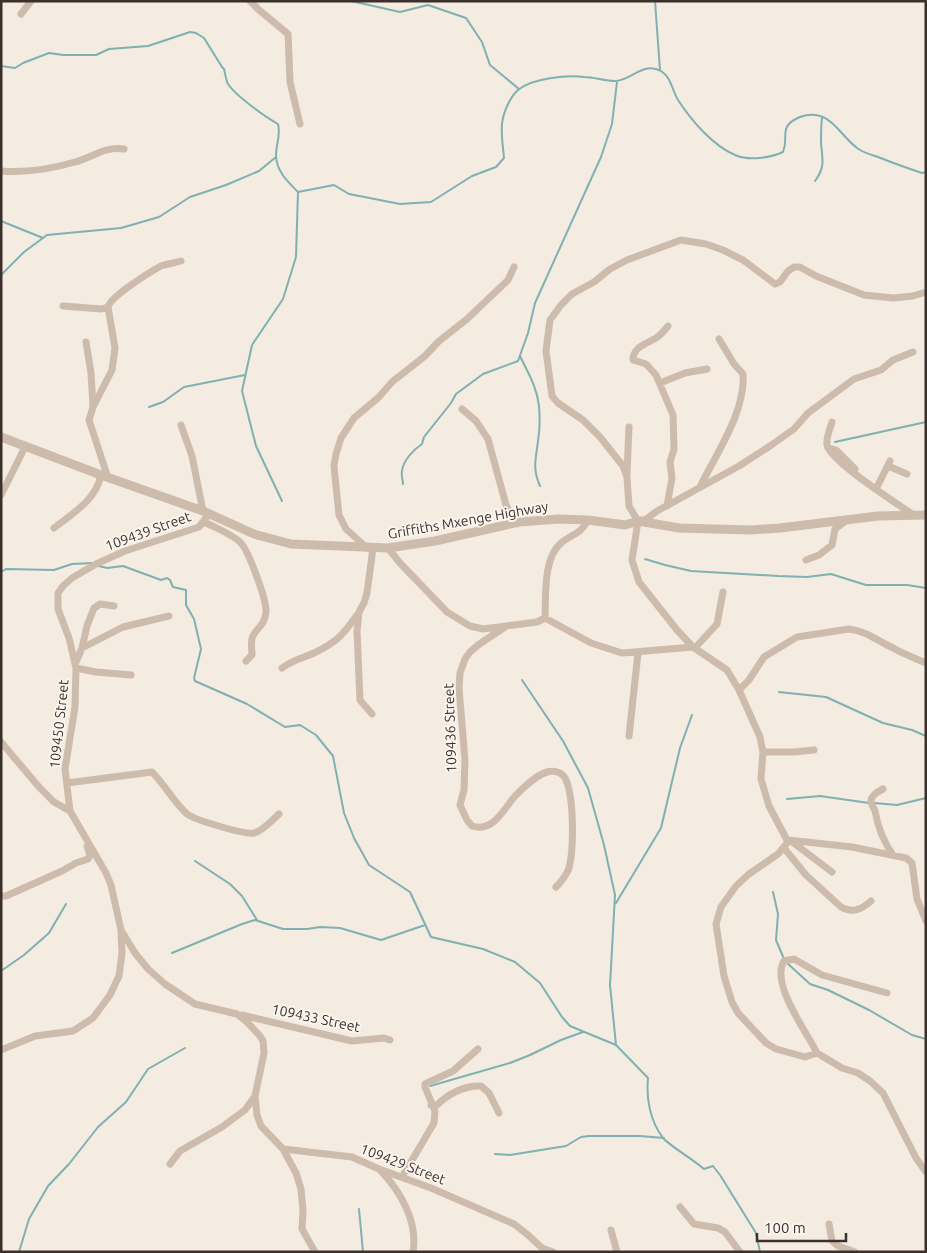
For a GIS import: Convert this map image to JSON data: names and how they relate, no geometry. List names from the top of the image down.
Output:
{
  "streets": {
    "street": [
      "Griffiths Mxenge Highway",
      "109439 Street",
      "109450 Street",
      "109436 Street",
      "109433 Street",
      "109429 Street"
    ]
  },
  "crossings": [
    ["Griffiths Mxenge Highway", "109439 Street"],
    ["109439 Street", "109450 Street"]
  ],
  "scale_bar": "100 m"
}
